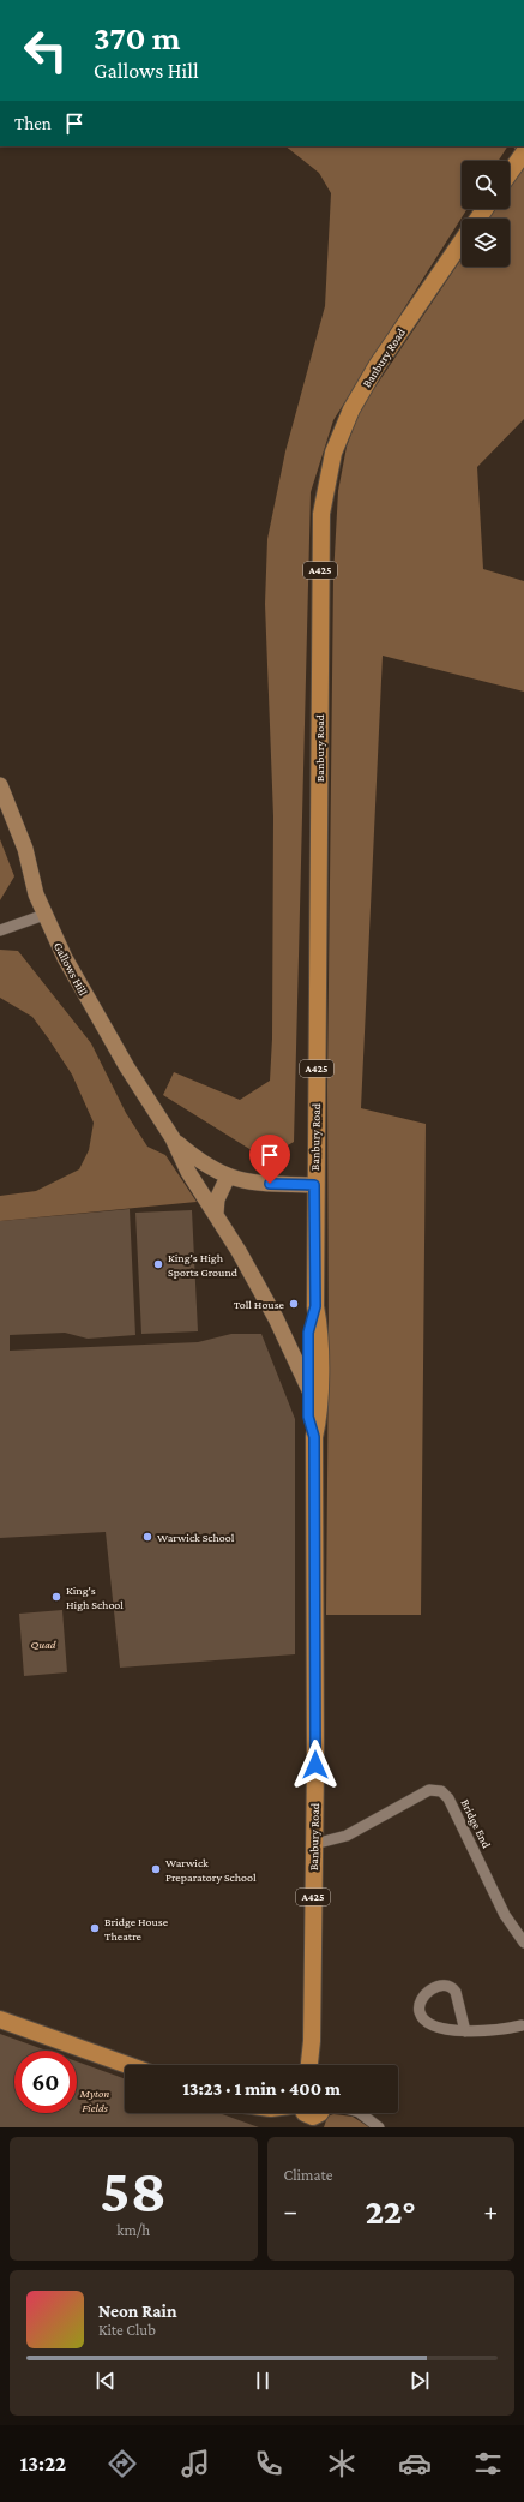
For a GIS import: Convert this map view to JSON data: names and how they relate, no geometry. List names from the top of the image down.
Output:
{
  "streets": {
    "main road": ["Banbury Road", "A425"],
    "street": ["Gallows Hill", "Bridge End"]
  },
  "crossings": [
    ["Banbury Road", "Gallows Hill"],
    ["Banbury Road", "Bridge End"]
  ],
  "parks": ["Quad", "Myton Fields"],
  "places": [
    "King's High Sports Ground",
    "Toll House",
    "Warwick School",
    "King's High School",
    "Warwick Preparatory School",
    "Bridge House Theatre"
  ],
  "page": {
    "turn": ["370 m", "Gallows Hill"],
    "then": "Then",
    "limit": "60",
    "trip": "13:23 · 1 min · 400 m",
    "tile": [
      ["58", "km/h"],
      "Climate"
    ],
    "heat": ["−", "22°", "+"],
    "song": ["Neon Rain", "Kite Club"],
    "tabs": "13:22"
  }
}
